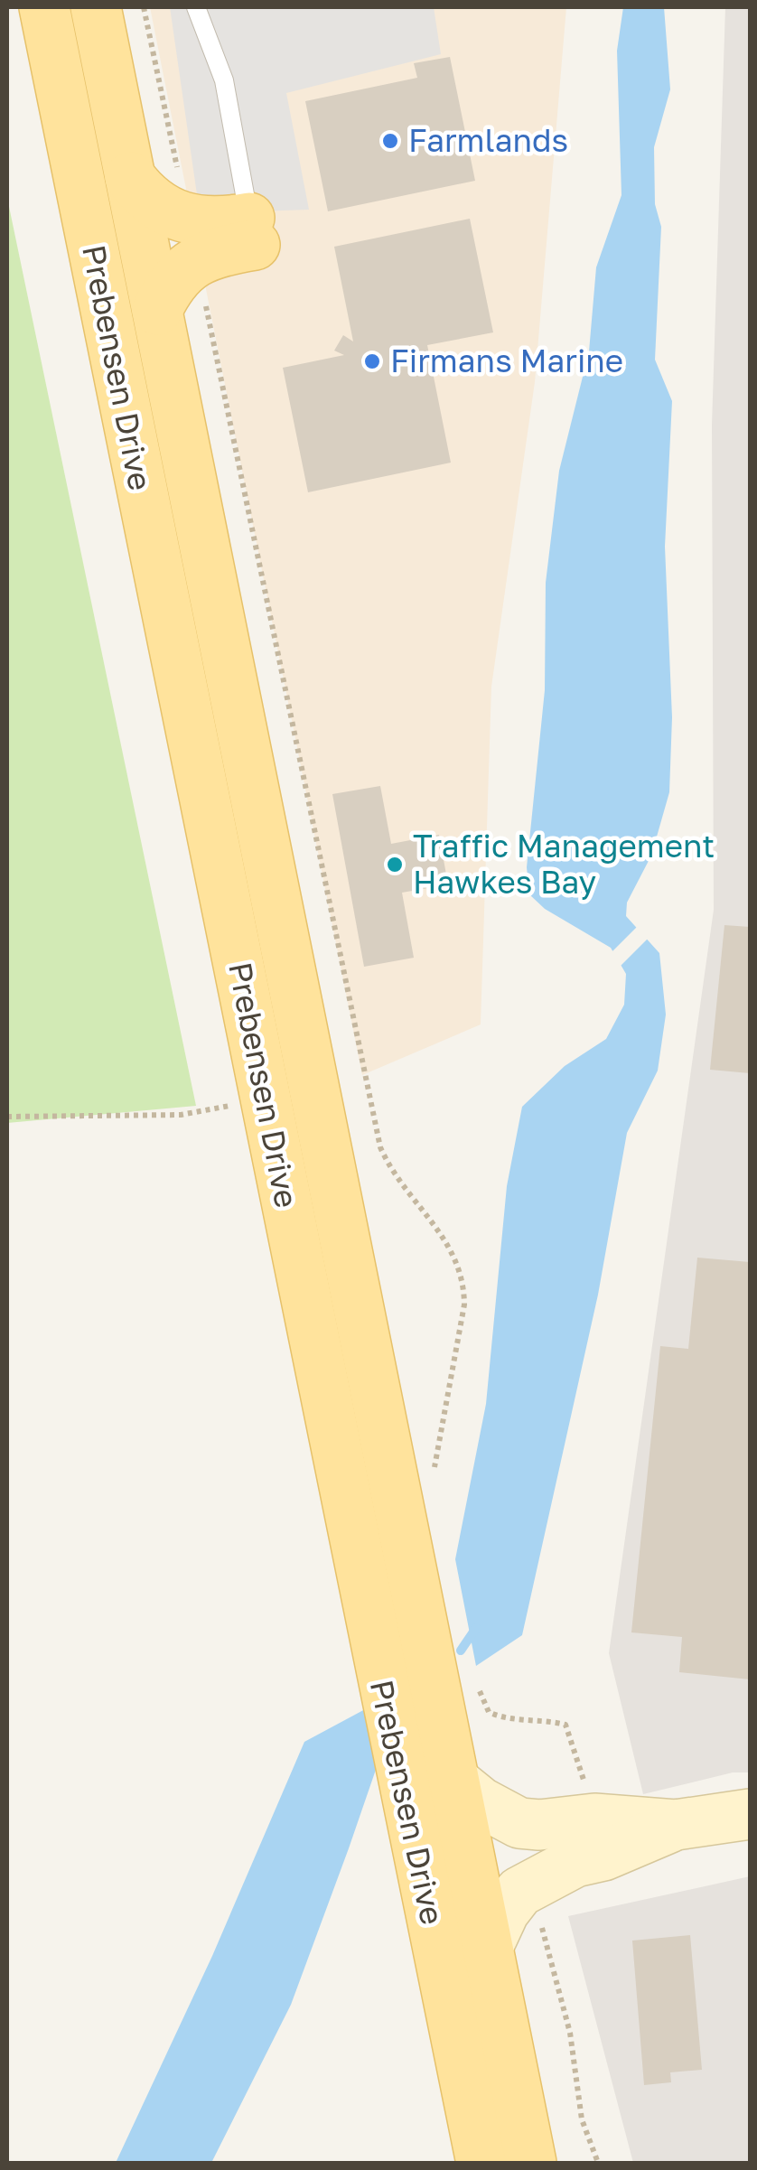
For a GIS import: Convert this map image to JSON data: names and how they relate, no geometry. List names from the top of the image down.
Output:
{
  "streets": {
    "main road": ["Prebensen Drive"]
  },
  "places": ["Farmlands", "Firmans Marine", "Traffic Management Hawkes Bay"]
}
